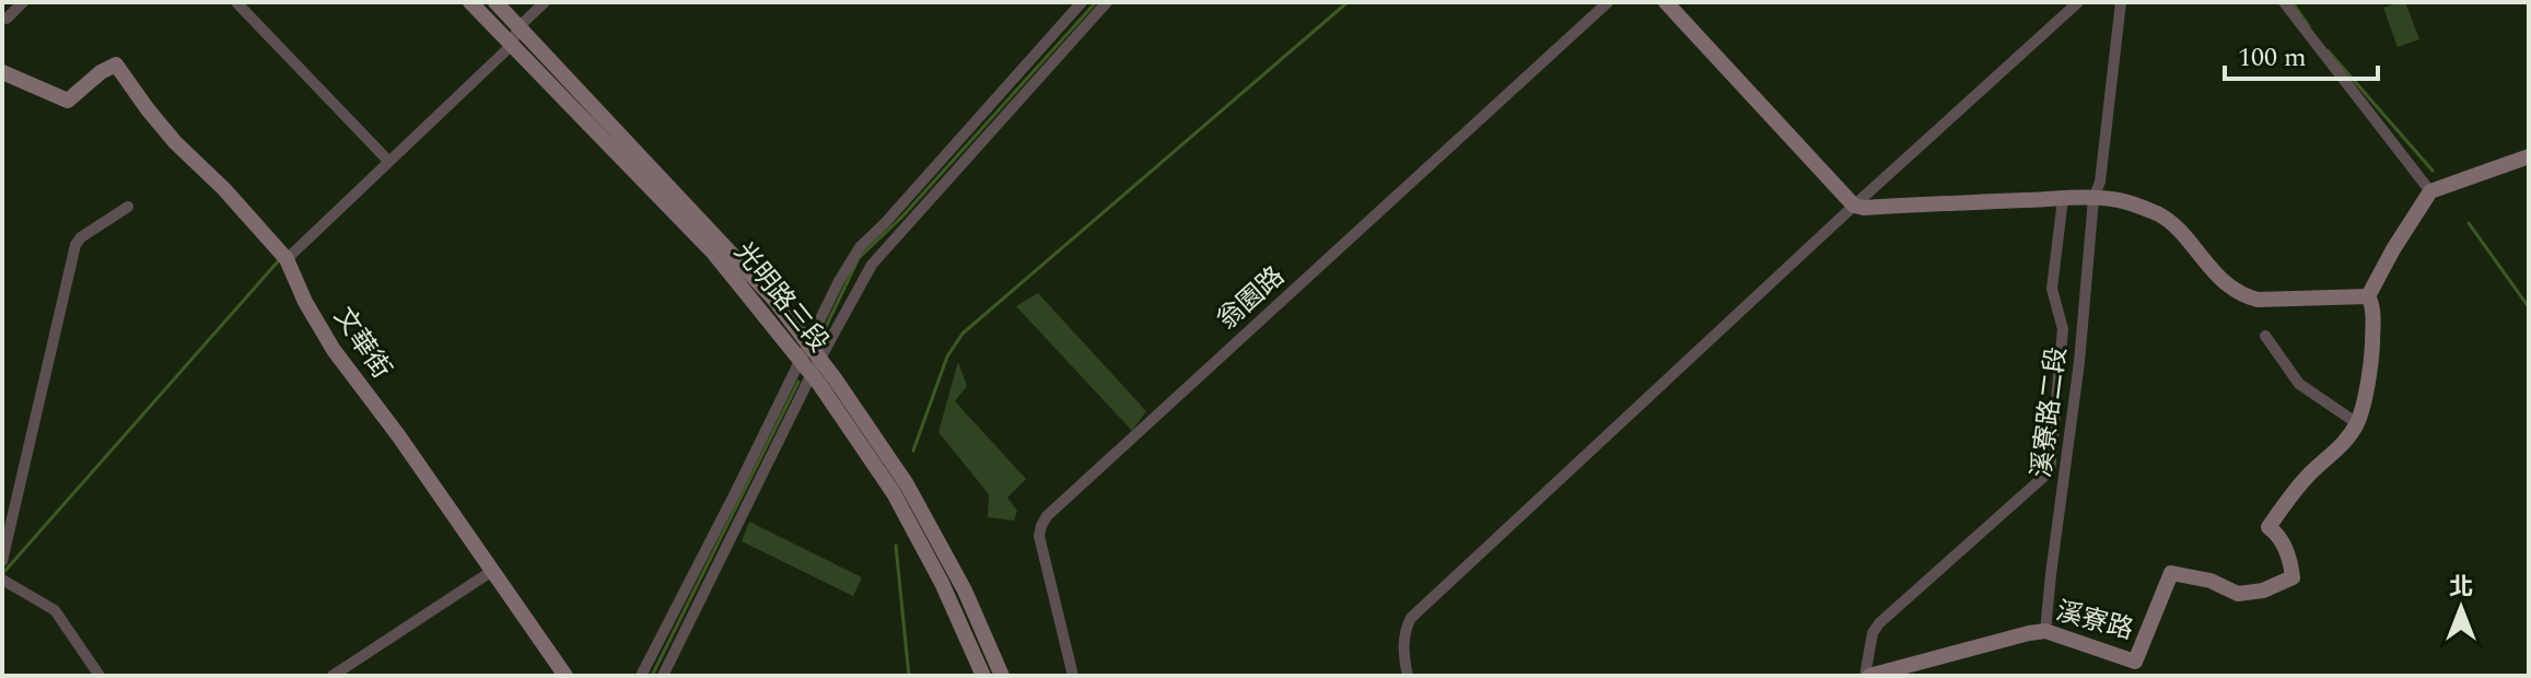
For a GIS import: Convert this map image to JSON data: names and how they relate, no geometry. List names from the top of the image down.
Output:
{
  "streets": {
    "street": [
      "光明路三段",
      "翁園路",
      "文華街",
      "溪寮路二段",
      "溪寮路"
    ]
  },
  "crossings": [
    ["溪寮路二段", "溪寮路"]
  ],
  "scale_bar": "100 m",
  "north": "top"
}
